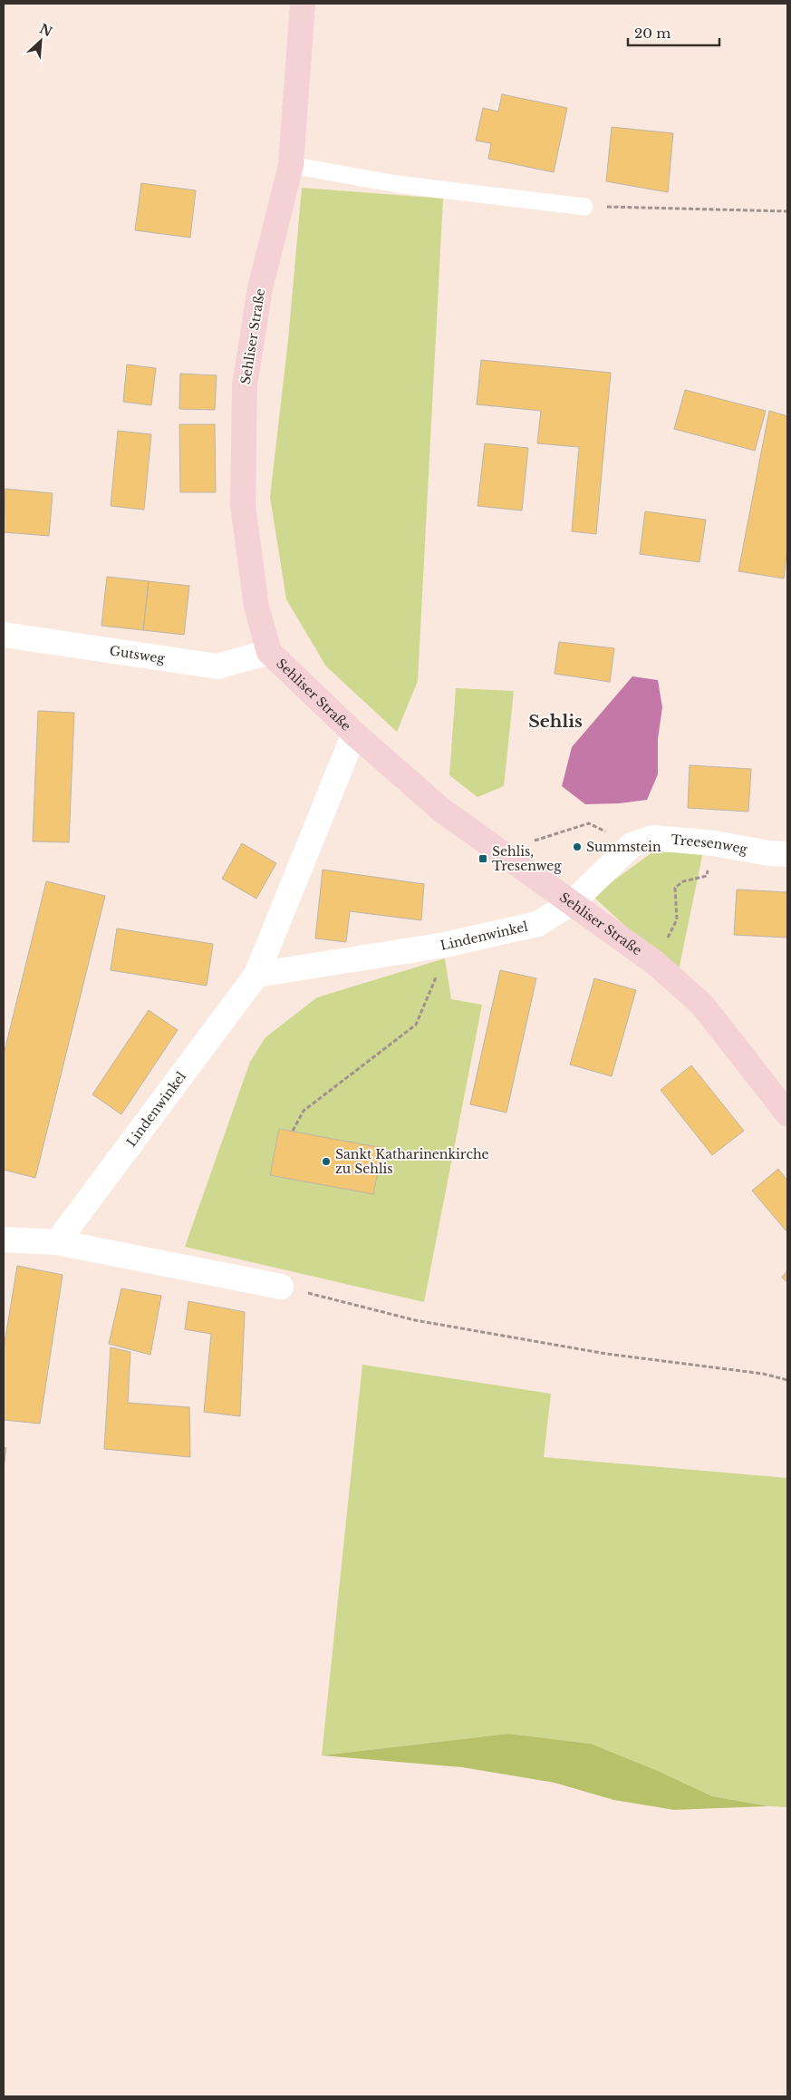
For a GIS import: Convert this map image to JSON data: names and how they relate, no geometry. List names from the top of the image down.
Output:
{
  "streets": {
    "street": [
      "Sehliser Straße",
      "Gutsweg",
      "Treesenweg",
      "Lindenwinkel"
    ]
  },
  "crossings": [
    ["Sehliser Straße", "Gutsweg"],
    ["Sehliser Straße", "Treesenweg"],
    ["Sehliser Straße", "Lindenwinkel"],
    ["Treesenweg", "Lindenwinkel"]
  ],
  "districts": ["Sehlis"],
  "places": {
    "other": ["Summstein", "Sankt Katharinenkirche zu Sehlis"],
    "transit": ["Sehlis, Tresenweg"]
  },
  "scale_bar": "20 m",
  "north": "top right"
}
